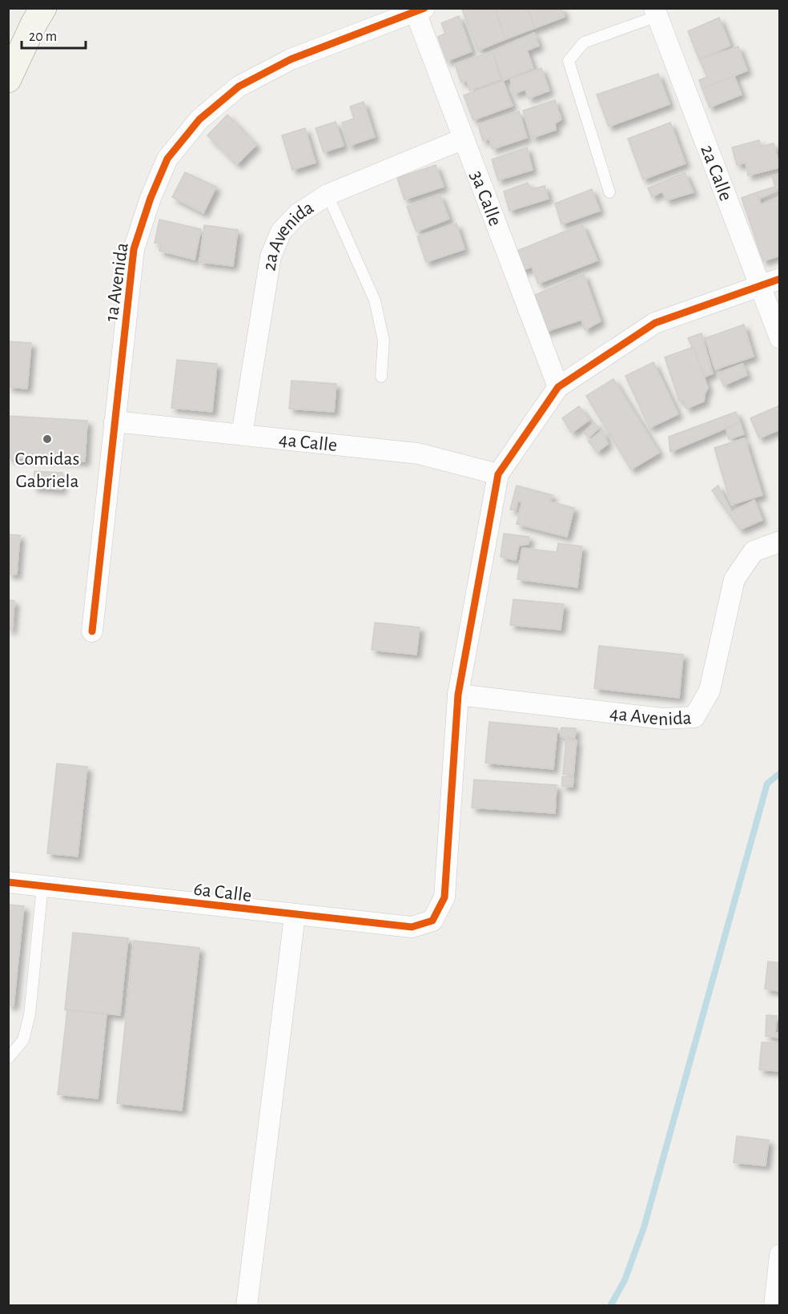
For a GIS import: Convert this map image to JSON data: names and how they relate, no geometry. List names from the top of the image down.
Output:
{
  "streets": {
    "street": [
      "2a Calle",
      "3a Calle",
      "2a Avenida",
      "1a Avenida",
      "4a Calle",
      "4a Avenida",
      "6a Calle"
    ]
  },
  "crossings": [
    ["3a Calle", "2a Avenida"],
    ["3a Calle", "1a Avenida"],
    ["2a Avenida", "4a Calle"],
    ["1a Avenida", "4a Calle"],
    ["4a Avenida", "6a Calle"]
  ],
  "places": ["Comidas Gabriela"],
  "scale_bar": "20 m"
}
